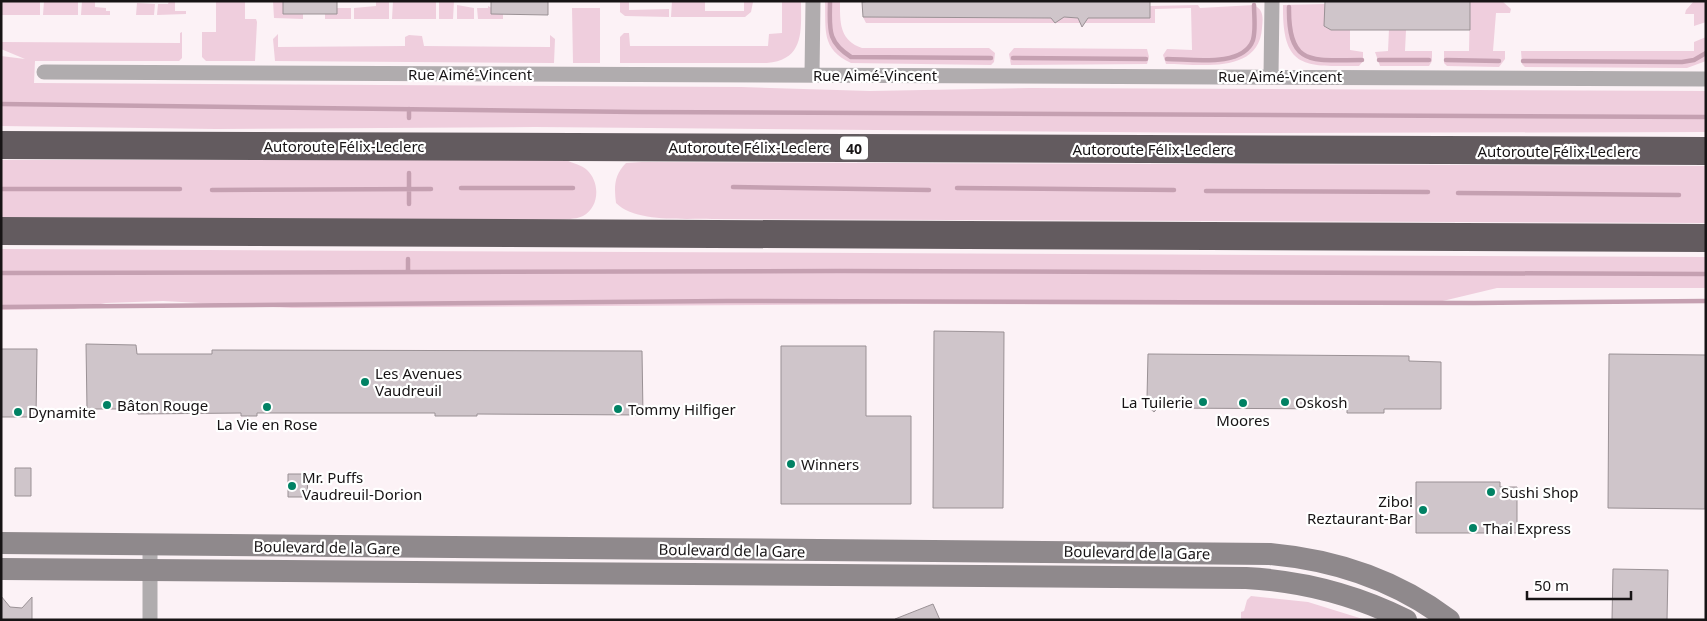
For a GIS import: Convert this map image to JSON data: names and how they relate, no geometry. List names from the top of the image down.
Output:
{
  "streets": {
    "highway": ["Autoroute Félix-Leclerc", "40"],
    "main road": ["Boulevard de la Gare"],
    "street": ["Rue Aimé-Vincent"]
  },
  "places": [
    "Les Avenues Vaudreuil",
    "La Tuilerie",
    "Oskosh",
    "Moores",
    "Bâton Rouge",
    "La Vie en Rose",
    "Tommy Hilfiger",
    "Dynamite",
    "Winners",
    "Mr. Puffs Vaudreuil-Dorion",
    "Sushi Shop",
    "Zibo! Reztaurant-Bar",
    "Thai Express"
  ],
  "scale_bar": "50 m"
}
